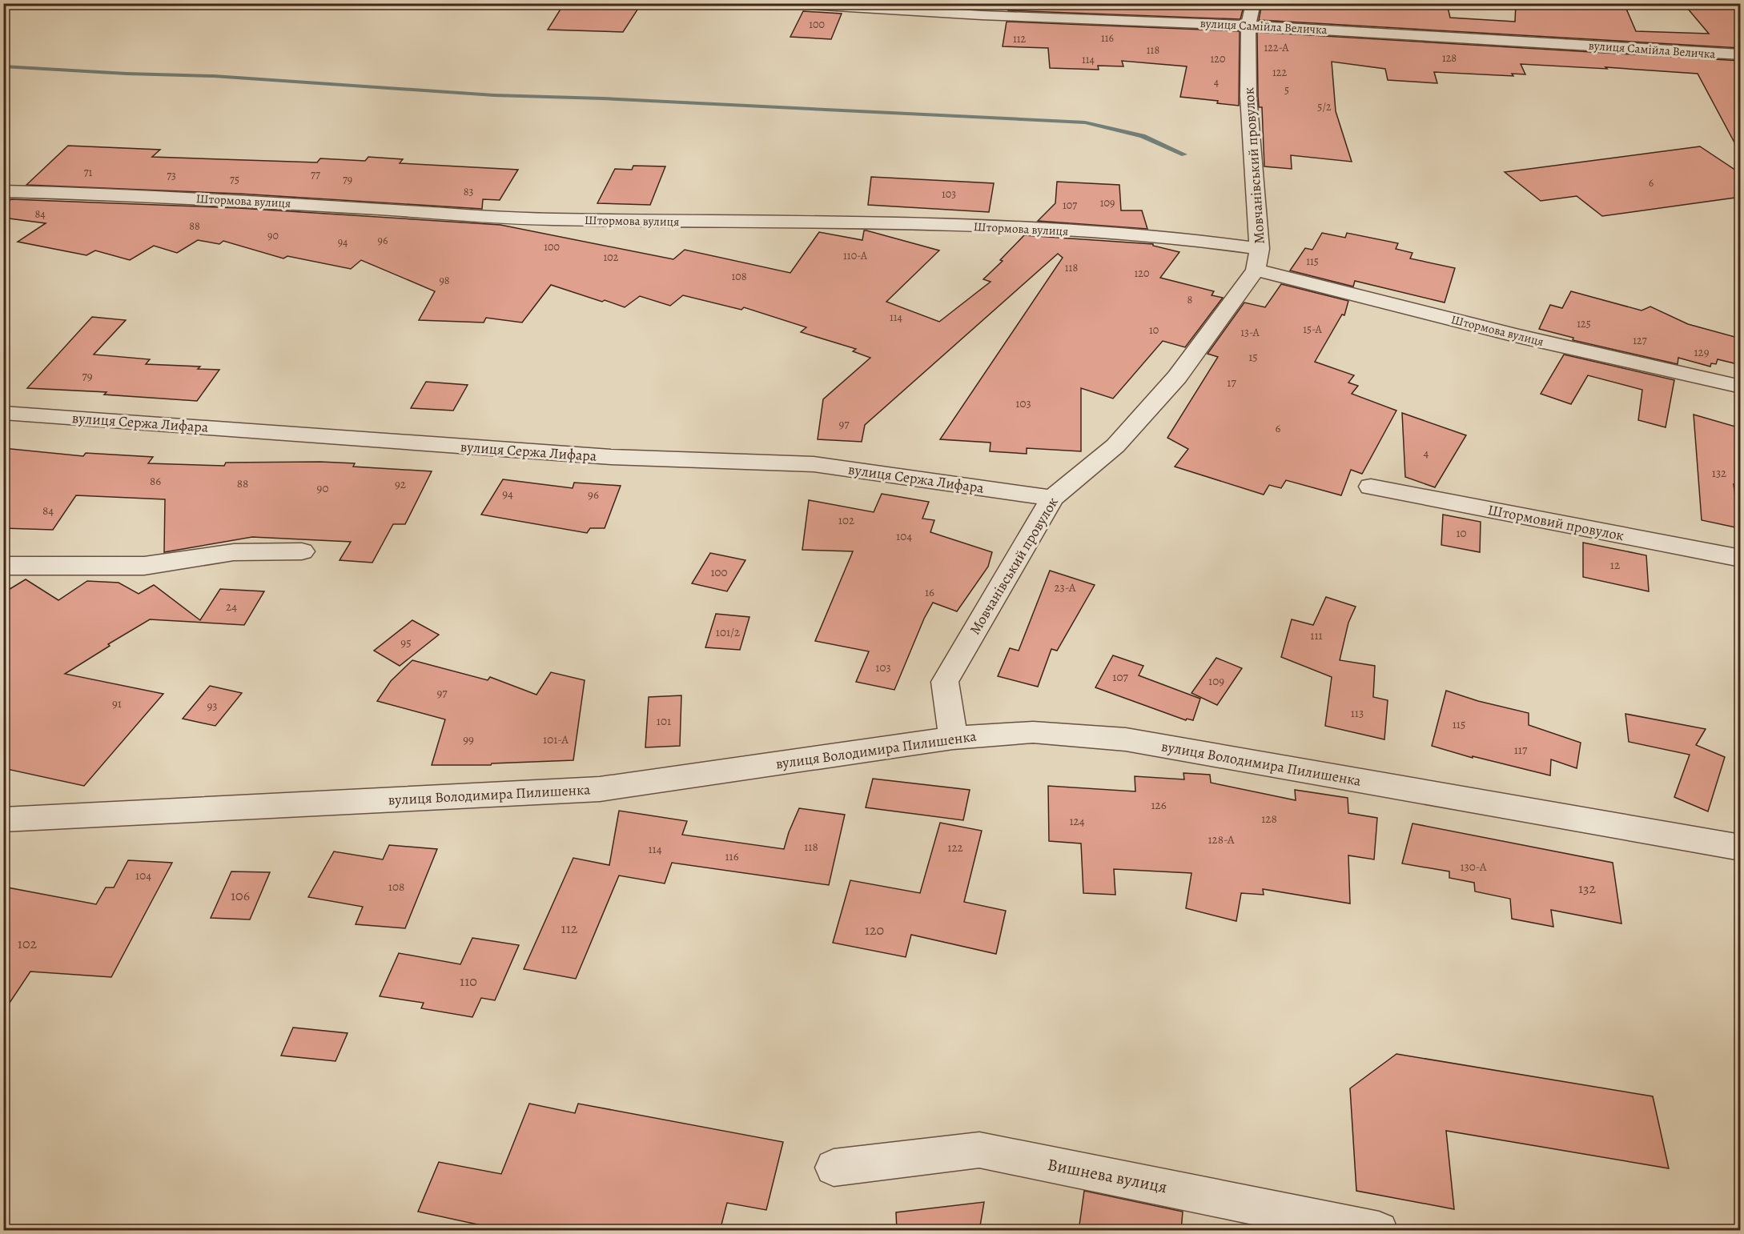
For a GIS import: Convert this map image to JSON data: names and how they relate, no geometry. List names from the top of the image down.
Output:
{
  "streets": {
    "street": [
      "вулиця Самійла Величка",
      "Мовчанівський провулок",
      "Штормова вулиця",
      "вулиця Сержа Лифара",
      "Штормовий провулок",
      "вулиця Володимира Пилишенка",
      "Вишнева вулиця"
    ]
  },
  "crossings": [
    ["вулиця Самійла Величка", "Мовчанівський провулок"],
    ["Мовчанівський провулок", "Штормова вулиця"],
    ["Мовчанівський провулок", "вулиця Сержа Лифара"],
    ["Мовчанівський провулок", "вулиця Володимира Пилишенка"]
  ],
  "house_numbers": [
    "100",
    "116",
    "112",
    "122-А",
    "118",
    "128",
    "120",
    "114",
    "122",
    "4",
    "5",
    "5/2",
    "71",
    "77",
    "73",
    "75",
    "79",
    "6",
    "83",
    "103",
    "109",
    "107",
    "84",
    "88",
    "90",
    "96",
    "94",
    "100",
    "110-А",
    "102",
    "115",
    "118",
    "120",
    "108",
    "98",
    "8",
    "114",
    "125",
    "15-А",
    "10",
    "13-А",
    "127",
    "129",
    "15",
    "79",
    "17",
    "103",
    "97",
    "6",
    "4",
    "132",
    "86",
    "88",
    "92",
    "90",
    "94",
    "96",
    "84",
    "102",
    "10",
    "104",
    "12",
    "100",
    "23-А",
    "16",
    "24",
    "101/2",
    "111",
    "95",
    "103",
    "107",
    "109",
    "97",
    "91",
    "93",
    "113",
    "101",
    "115",
    "99",
    "101-А",
    "117",
    "126",
    "128",
    "124",
    "128-А",
    "118",
    "122",
    "114",
    "116",
    "130-А",
    "104",
    "108",
    "132",
    "106",
    "112",
    "120",
    "102",
    "110"
  ]
}
